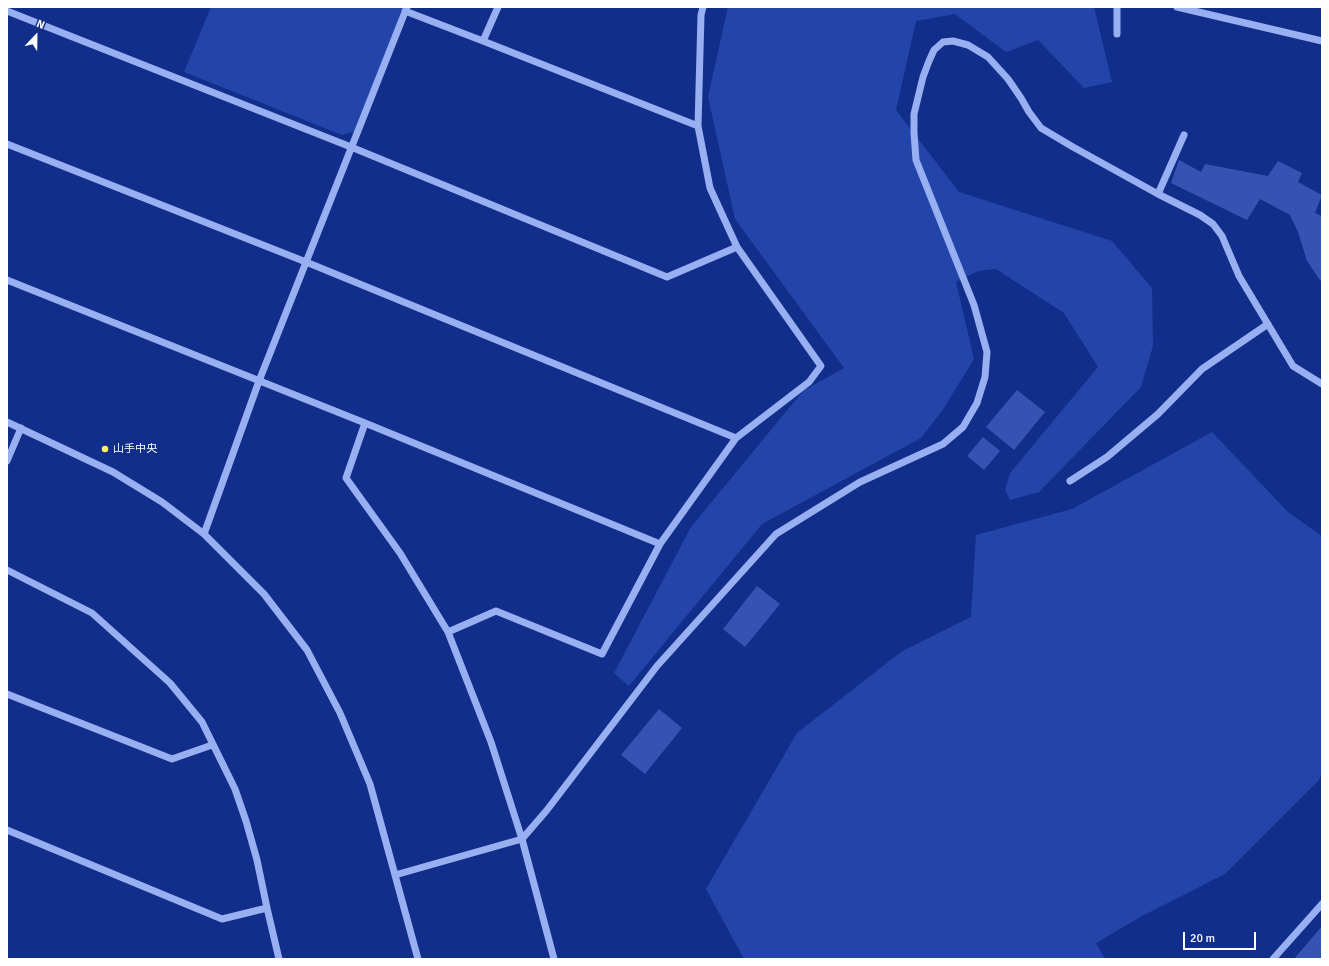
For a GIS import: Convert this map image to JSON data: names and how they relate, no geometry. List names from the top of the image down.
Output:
{
  "places": ["山手中央"],
  "scale_bar": "20 m",
  "north": "top"
}
